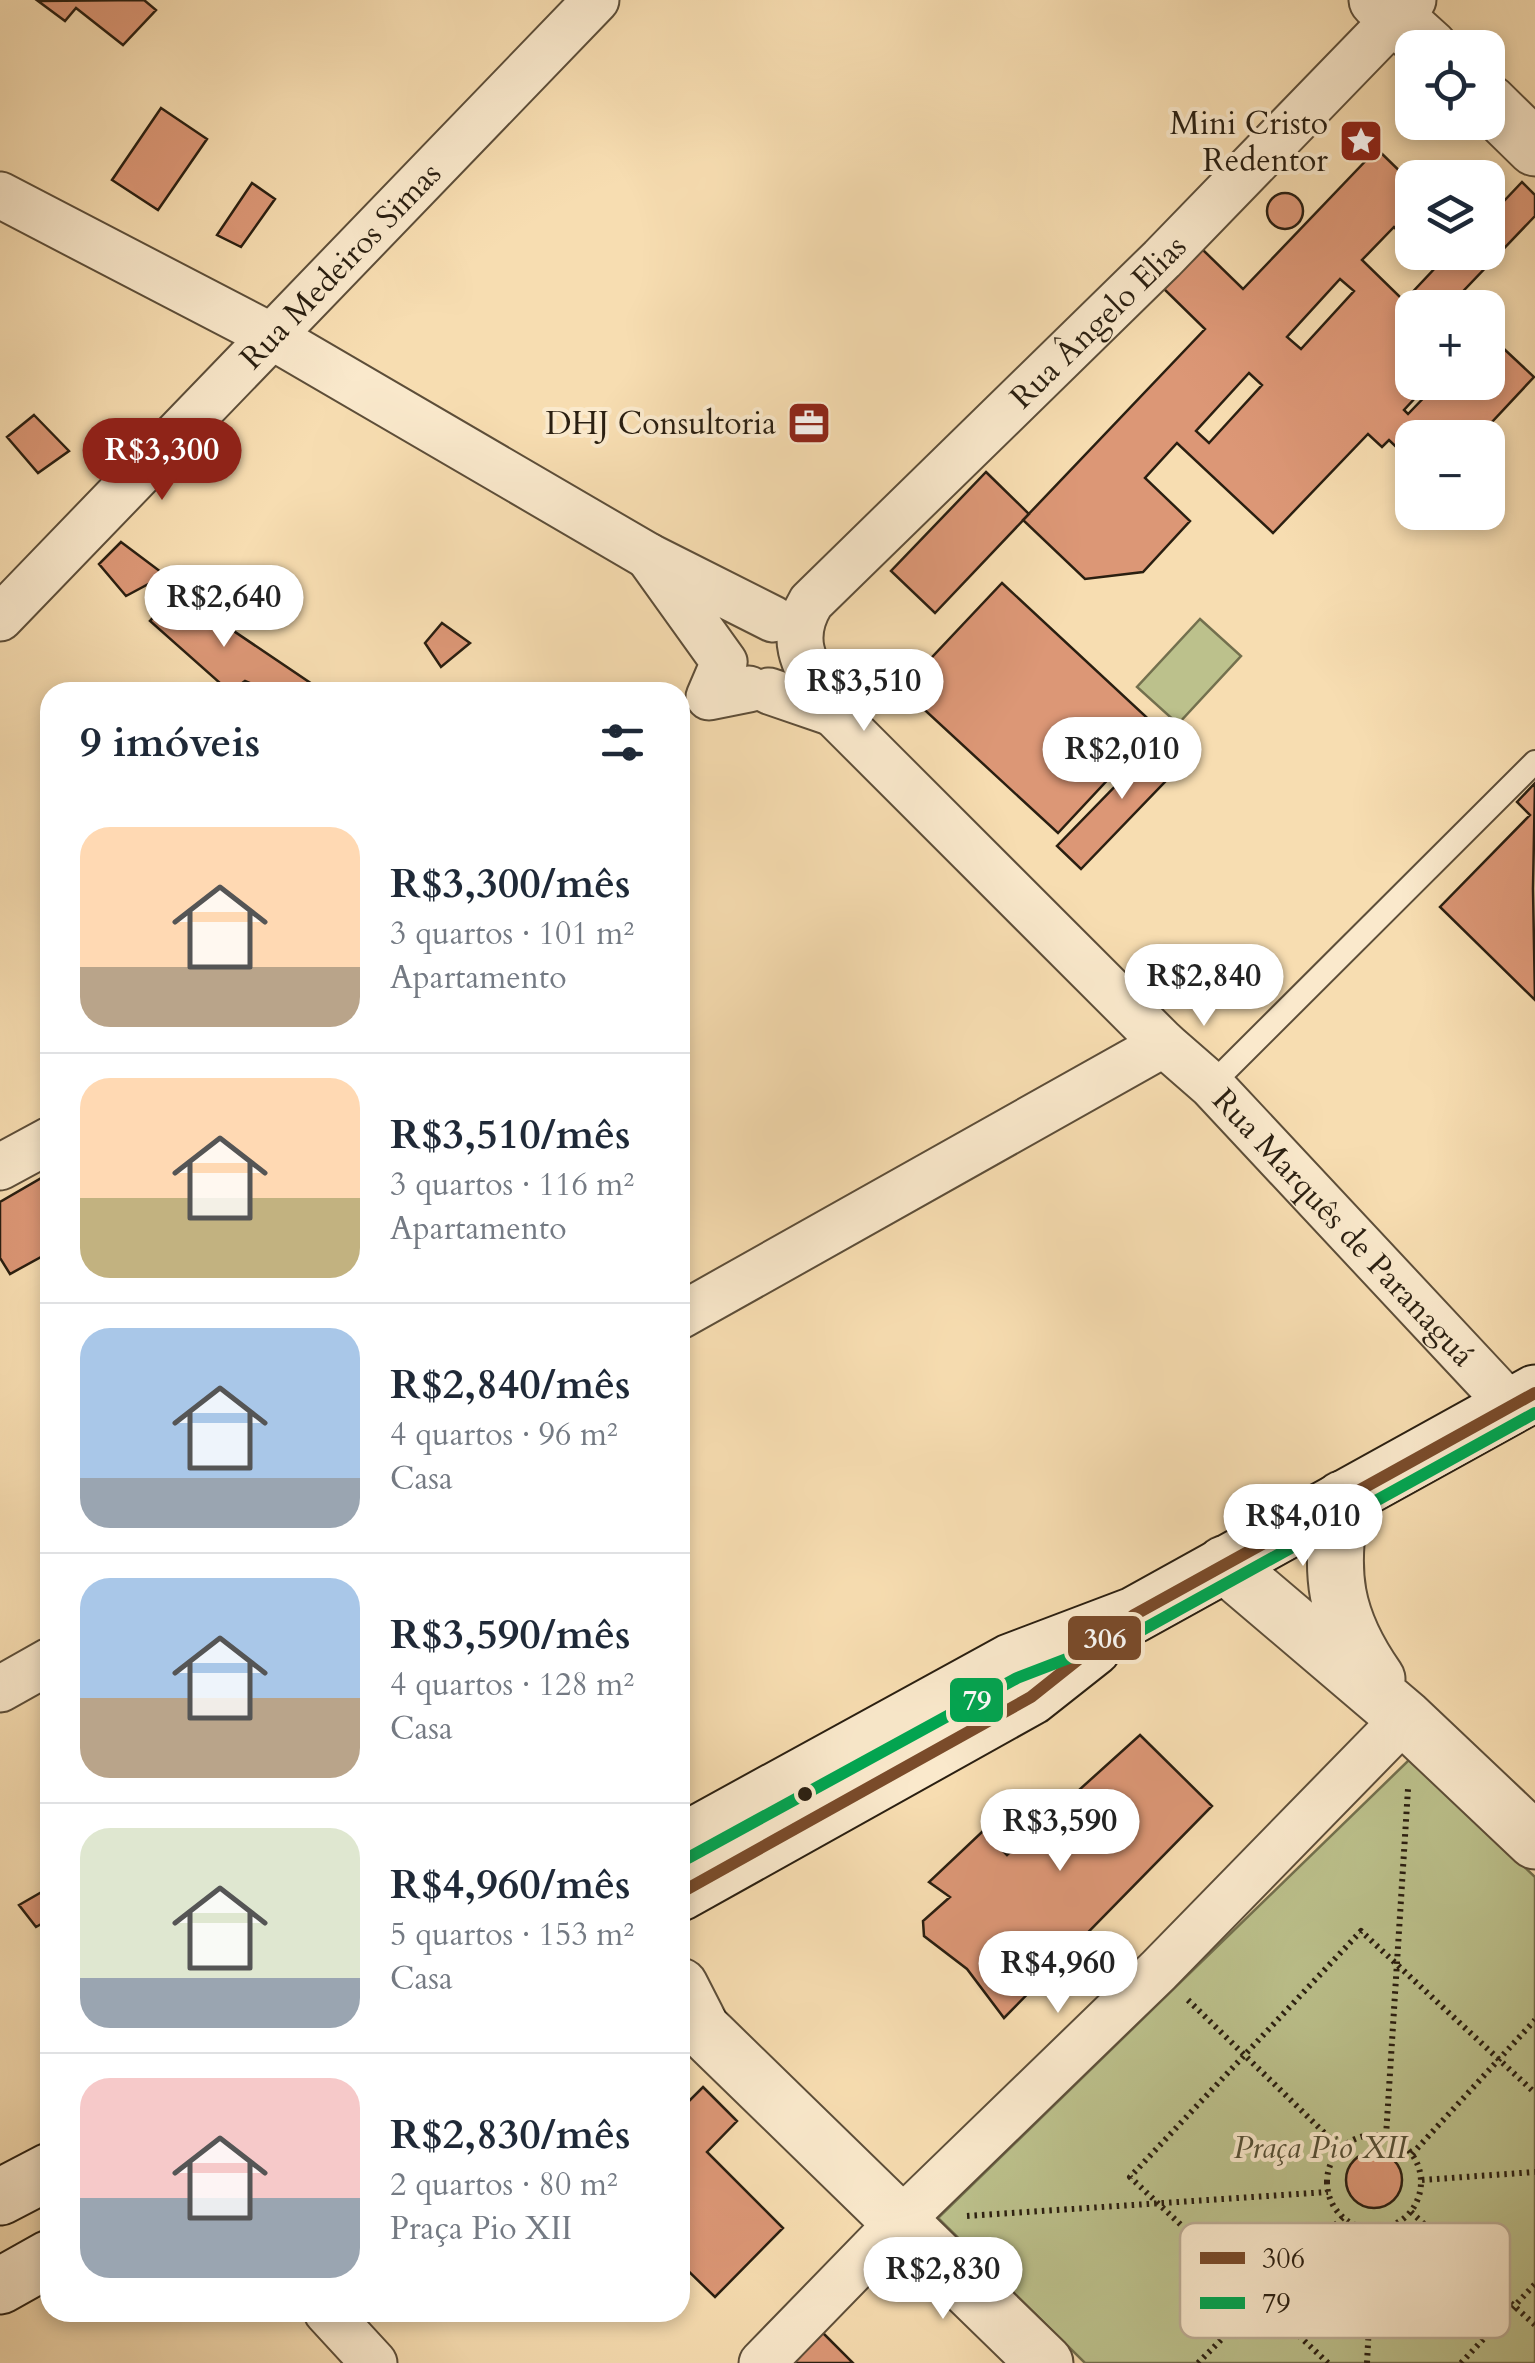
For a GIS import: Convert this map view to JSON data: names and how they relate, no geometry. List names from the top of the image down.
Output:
{
  "streets": {
    "street": ["Rua Medeiros Simas", "Rua Ângelo Elias", "Rua Marquês de Paranaguá"]
  },
  "crossings": [
    ["Rua Ângelo Elias", "Rua Marquês de Paranaguá"]
  ],
  "parks": ["Praça Pio XII"],
  "places": {
    "place": ["Mini Cristo Redentor"],
    "office": ["DHJ Consultoria"]
  },
  "lines": ["transit line 306", "transit line 79"],
  "legend": ["306", "79"],
  "page": {
    "map_buttons": ["+", "−"],
    "price": [
      "R$3,300",
      "R$2,640",
      "R$3,510",
      "R$2,010",
      "R$2,840",
      "R$4,010",
      "R$3,590",
      "R$4,960",
      "R$2,830"
    ],
    "heading": "9 imóveis",
    "list": [
      {
        "name": "R$3,300/mês",
        "note": "3 quartos · 101 m² · Apartamento"
      },
      {
        "name": "R$3,510/mês",
        "note": "3 quartos · 116 m² · Apartamento"
      },
      {
        "name": "R$2,840/mês",
        "note": "4 quartos · 96 m² · Casa"
      },
      {
        "name": "R$3,590/mês",
        "note": "4 quartos · 128 m² · Casa"
      },
      {
        "name": "R$4,960/mês",
        "note": "5 quartos · 153 m² · Casa"
      },
      {
        "name": "R$2,830/mês",
        "note": "2 quartos · 80 m² · Praça Pio XII"
      }
    ]
  }
}
